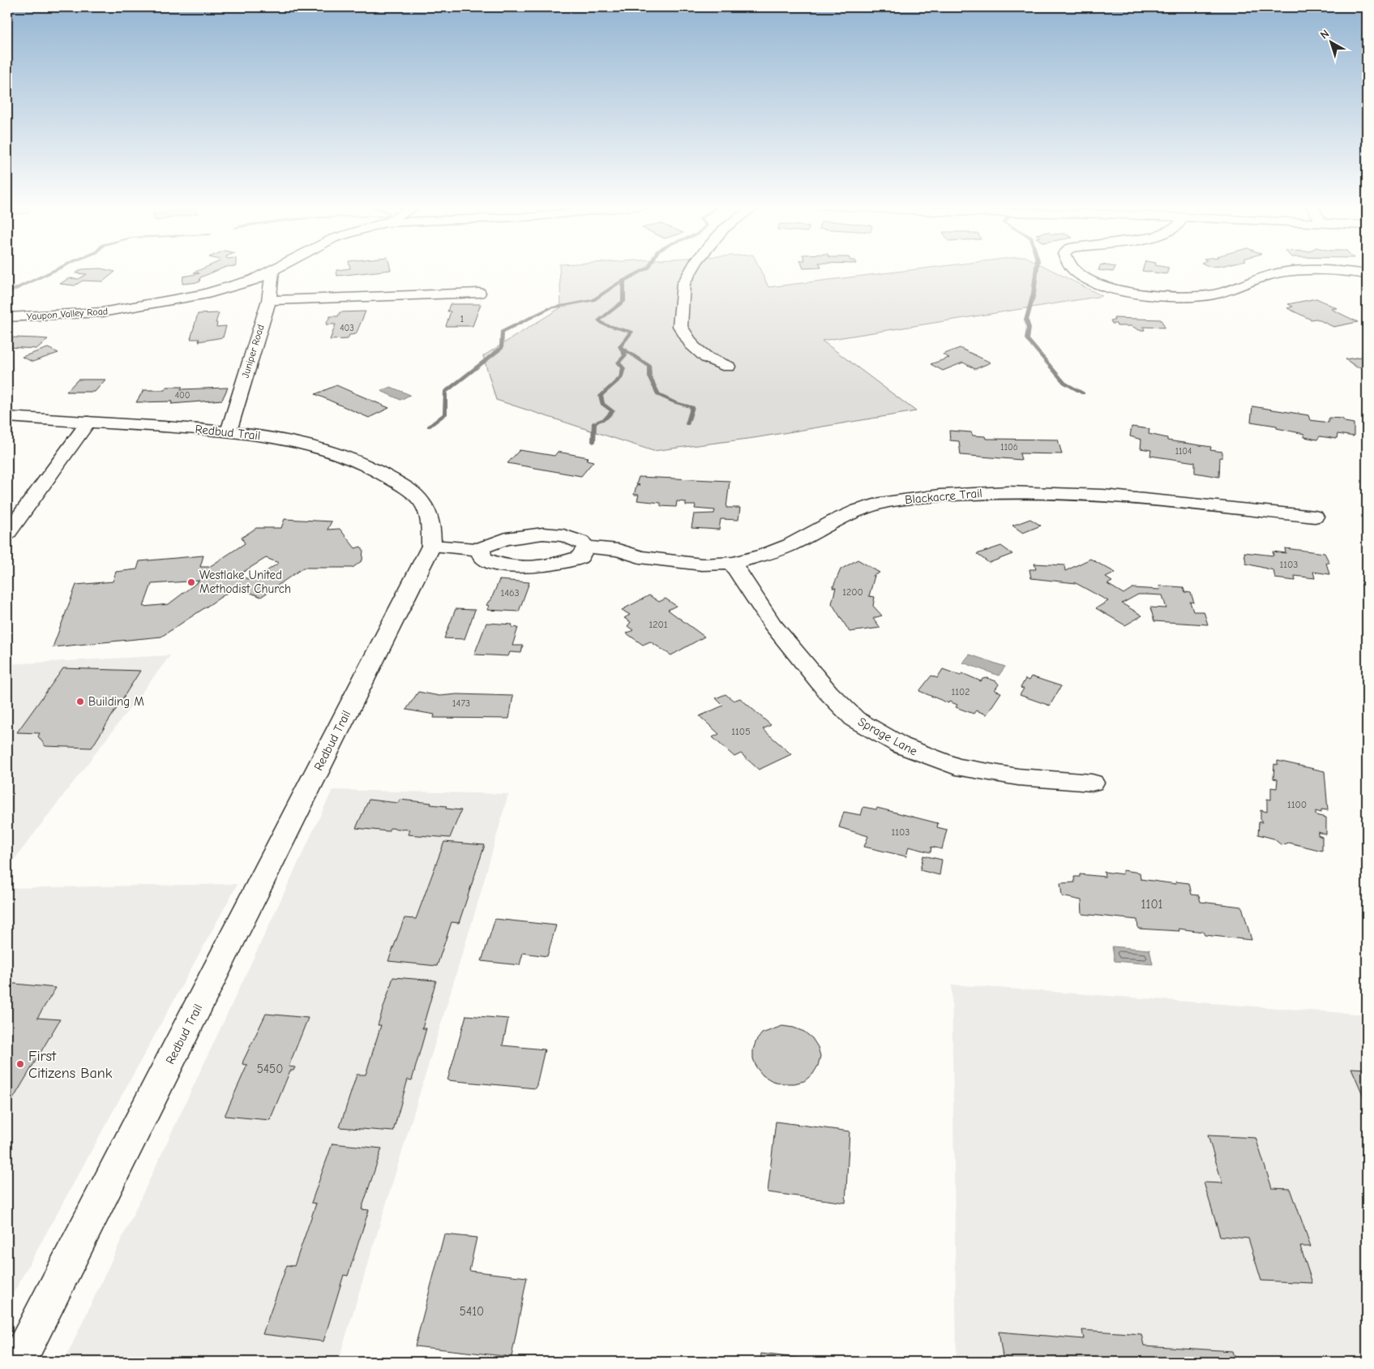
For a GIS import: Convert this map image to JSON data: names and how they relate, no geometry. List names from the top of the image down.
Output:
{
  "streets": {
    "street": [
      "Yaupon Valley Road",
      "Juniper Road",
      "Redbud Trail",
      "Blackacre Trail",
      "Sprage Lane"
    ]
  },
  "crossings": [
    ["Yaupon Valley Road", "Juniper Road"],
    ["Juniper Road", "Redbud Trail"],
    ["Redbud Trail", "Blackacre Trail"],
    ["Blackacre Trail", "Sprage Lane"]
  ],
  "places": ["Westlake United Methodist Church", "Building M", "First Citizens Bank"],
  "house_numbers": [
    "1",
    "403",
    "400",
    "1106",
    "1104",
    "1103",
    "1200",
    "1463",
    "1201",
    "1102",
    "1473",
    "1105",
    "1100",
    "1103",
    "1101",
    "5450",
    "5410"
  ],
  "north": "top left"
}
